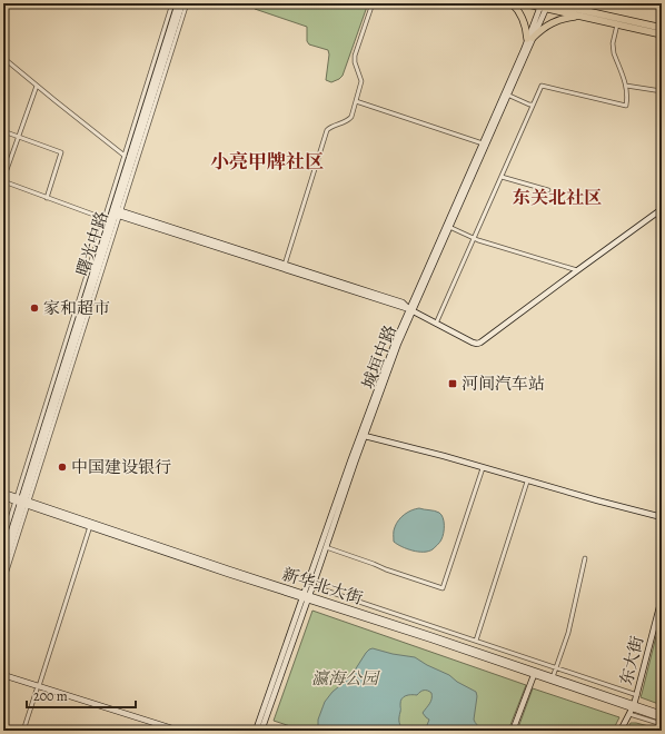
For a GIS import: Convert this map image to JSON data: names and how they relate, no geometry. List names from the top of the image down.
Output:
{
  "streets": {
    "main road": [
      "曙光中路",
      "城垣中路",
      "新华北大街",
      "东大街"
    ]
  },
  "crossings": [
    ["曙光中路", "新华北大街"],
    ["城垣中路", "新华北大街"],
    ["新华北大街", "东大街"]
  ],
  "districts": ["小亮甲牌社区", "东关北社区"],
  "parks": ["瀛海公园"],
  "places": {
    "other": ["家和超市", "中国建设银行"],
    "transit": ["河间汽车站"]
  },
  "scale_bar": "200 m"
}
